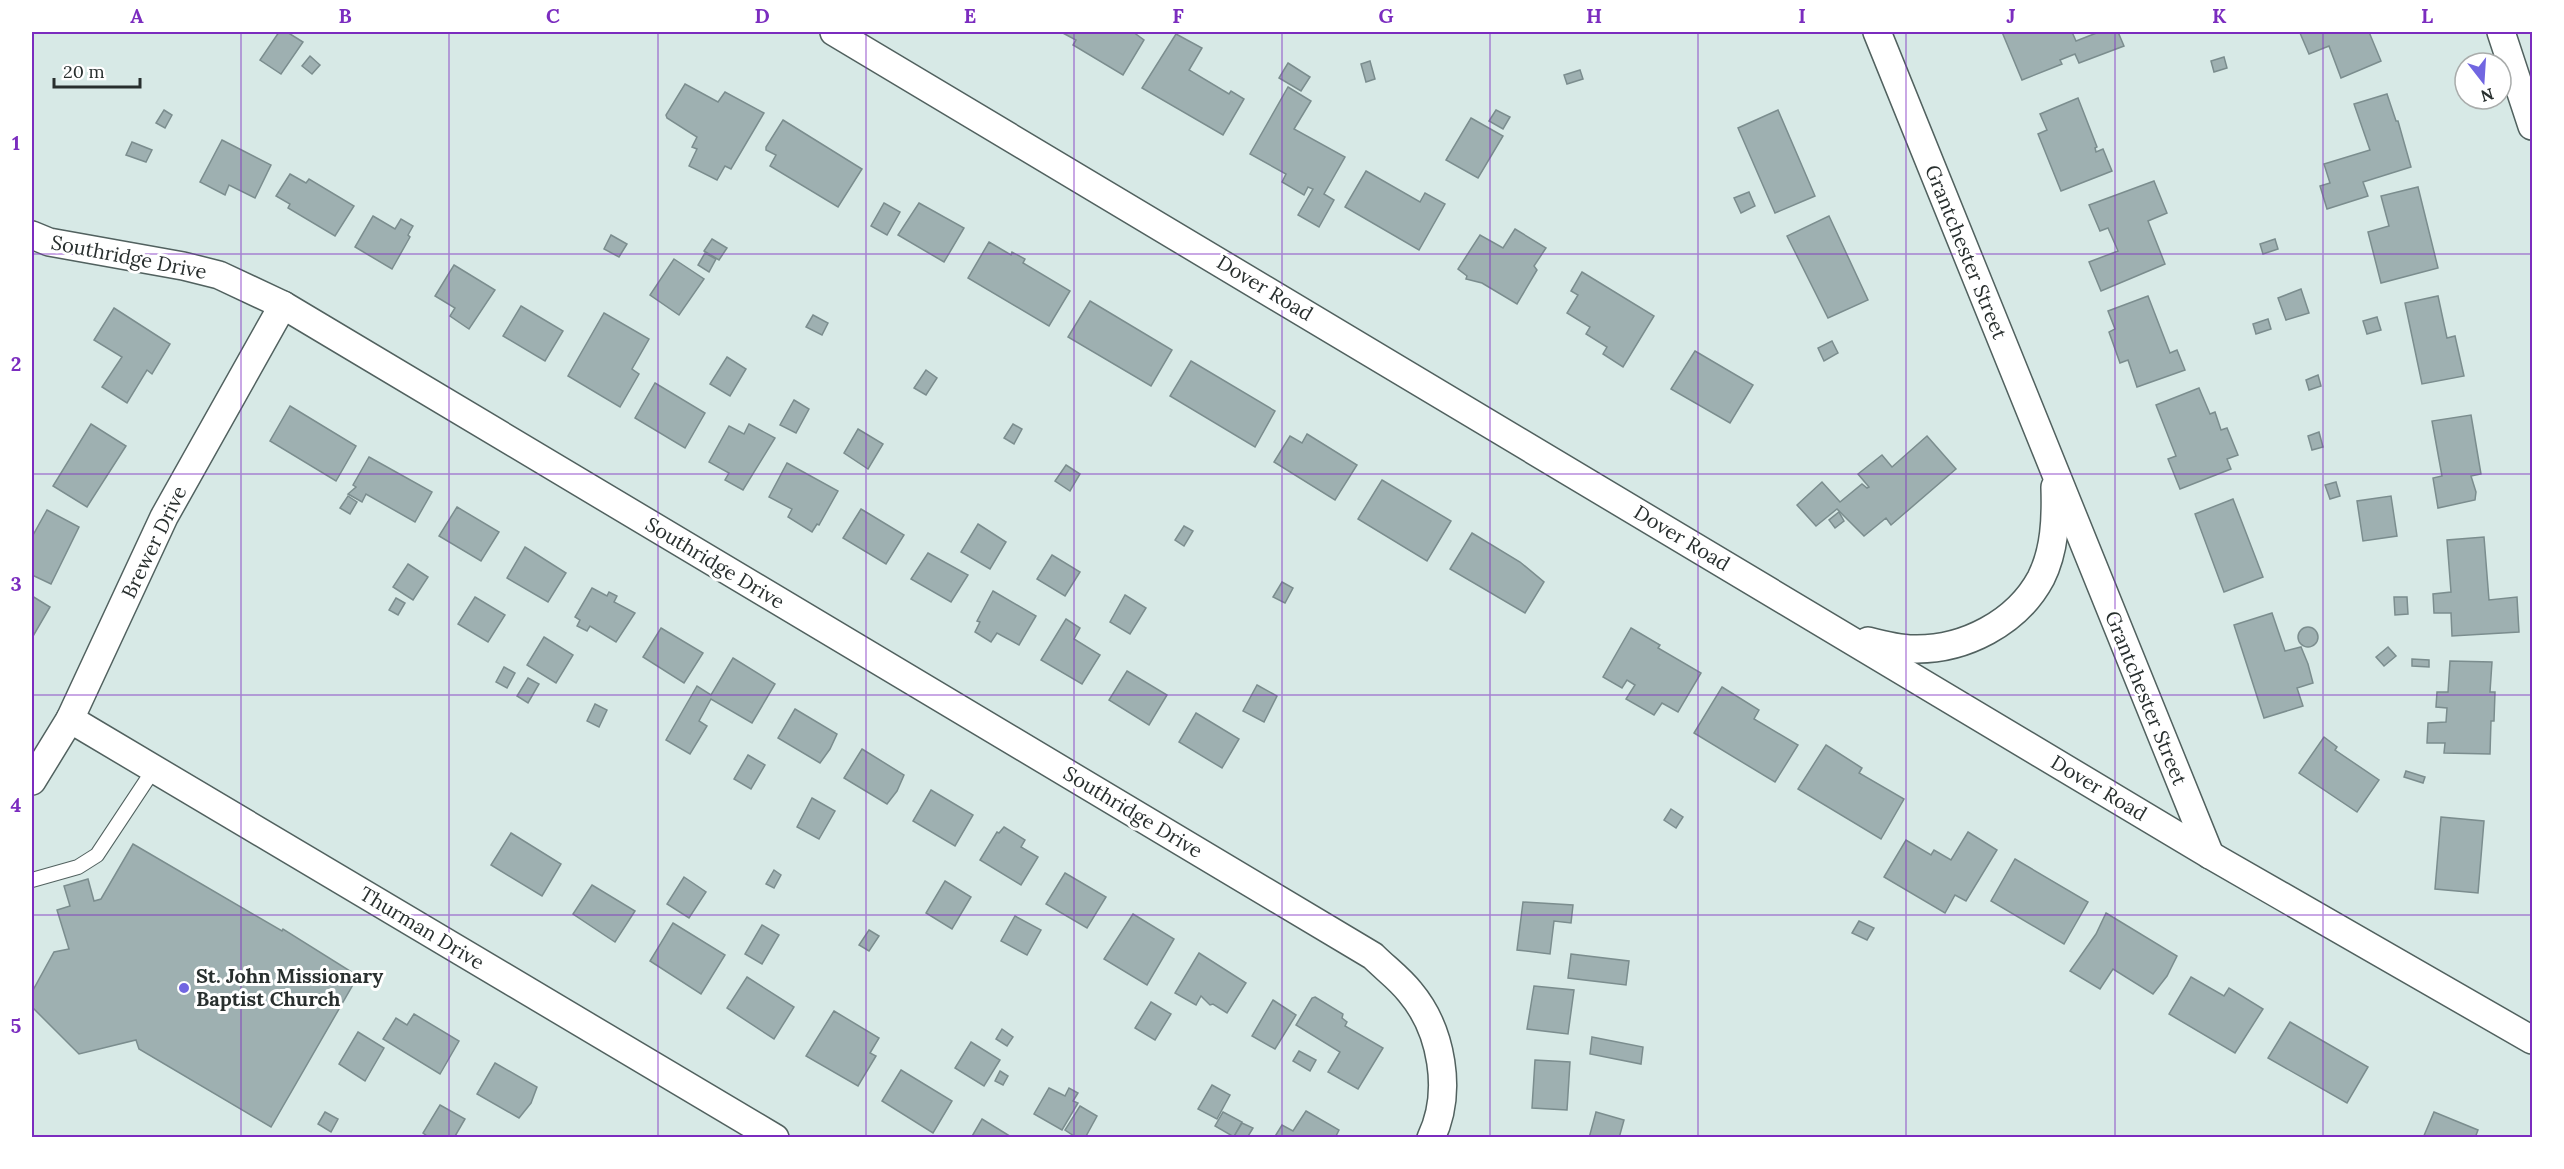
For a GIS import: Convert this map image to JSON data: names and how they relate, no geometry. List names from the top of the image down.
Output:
{
  "streets": {
    "street": [
      "Grantchester Street",
      "Southridge Drive",
      "Dover Road",
      "Brewer Drive",
      "Thurman Drive"
    ]
  },
  "crossings": [
    ["Grantchester Street", "Dover Road"],
    ["Southridge Drive", "Brewer Drive"],
    ["Brewer Drive", "Thurman Drive"]
  ],
  "places": ["St. John Missionary Baptist Church"],
  "scale_bar": "20 m",
  "north": "bottom",
  "grid": {
    "columns": [
      "A",
      "B",
      "C",
      "D",
      "E",
      "F",
      "G",
      "H",
      "I",
      "J",
      "K",
      "L"
    ],
    "rows": [
      "1",
      "2",
      "3",
      "4",
      "5"
    ]
  }
}
